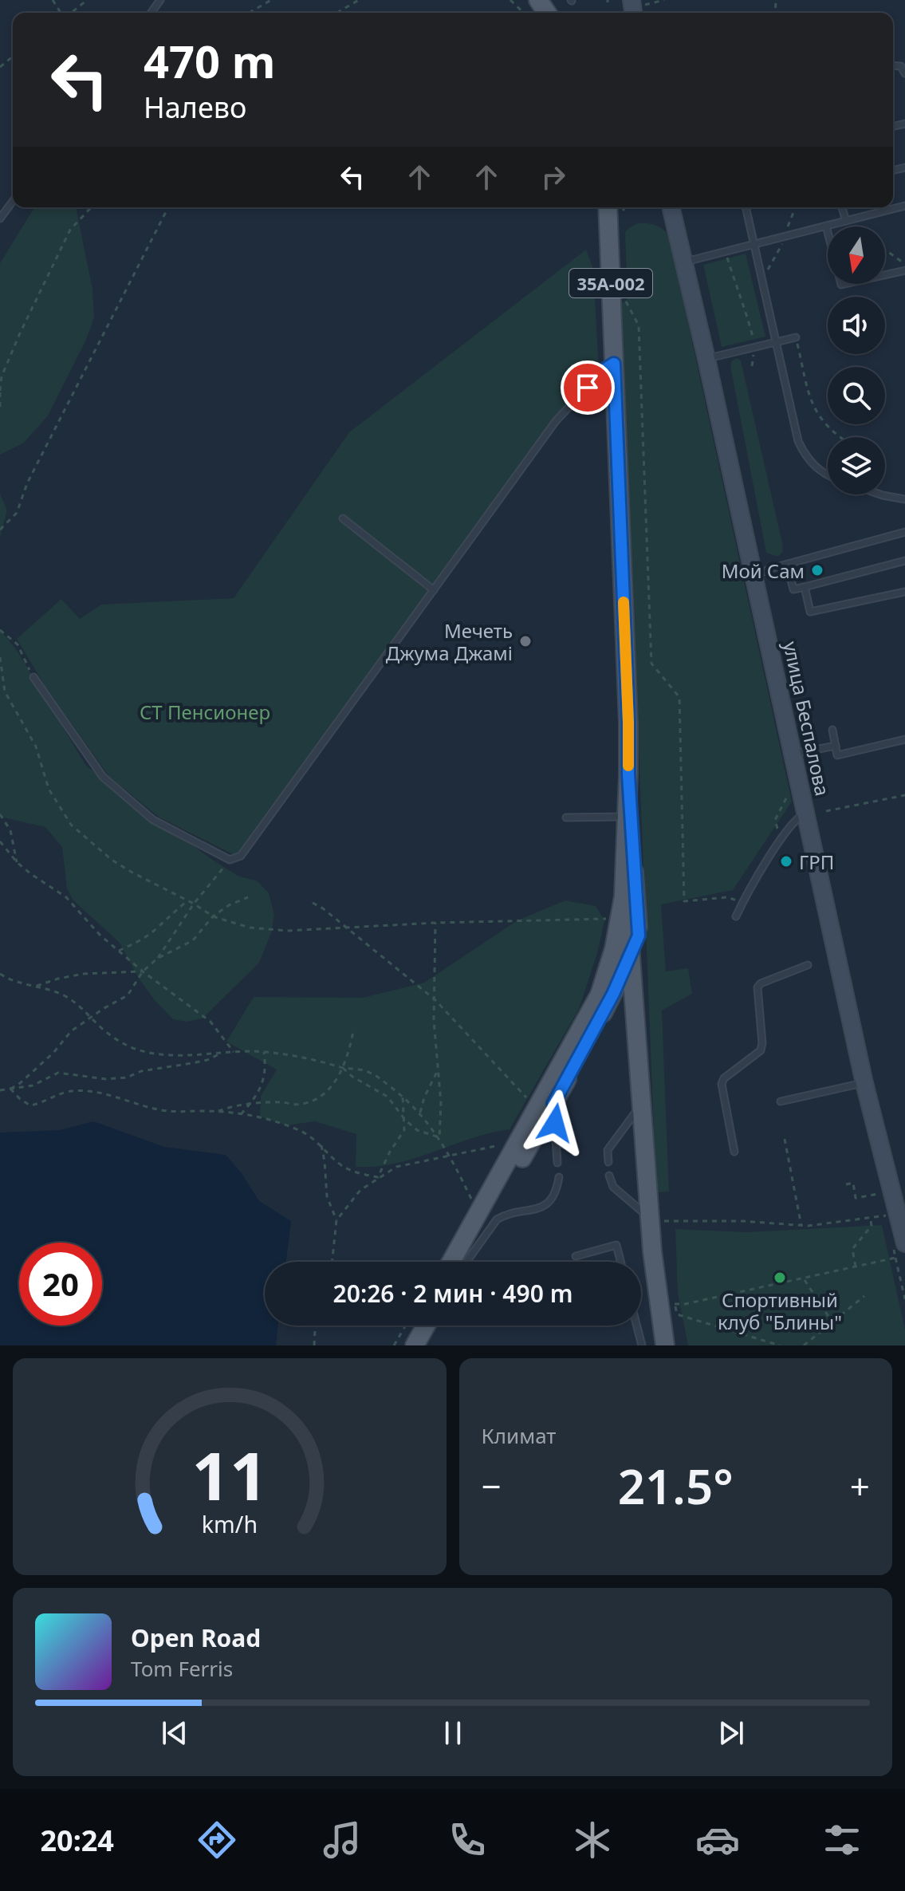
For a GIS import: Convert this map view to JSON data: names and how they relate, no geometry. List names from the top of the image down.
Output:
{
  "streets": {
    "main road": ["35А-002", "улица Беспалова"]
  },
  "parks": ["СТ Пенсионер"],
  "places": [
    "Мой Сам",
    "Мечеть Джума Джамі",
    "ГРП",
    "Спортивный клуб \"Блины\""
  ],
  "north": "bottom",
  "page": {
    "turn": ["470 m", "Налево"],
    "limit": "20",
    "trip": "20:26 · 2 мин · 490 m",
    "tile": "Климат",
    "heat": ["−", "21.5°", "+"],
    "song": ["Open Road", "Tom Ferris"],
    "tabs": "20:24",
    "gauge": ["11", "km/h"]
  }
}
